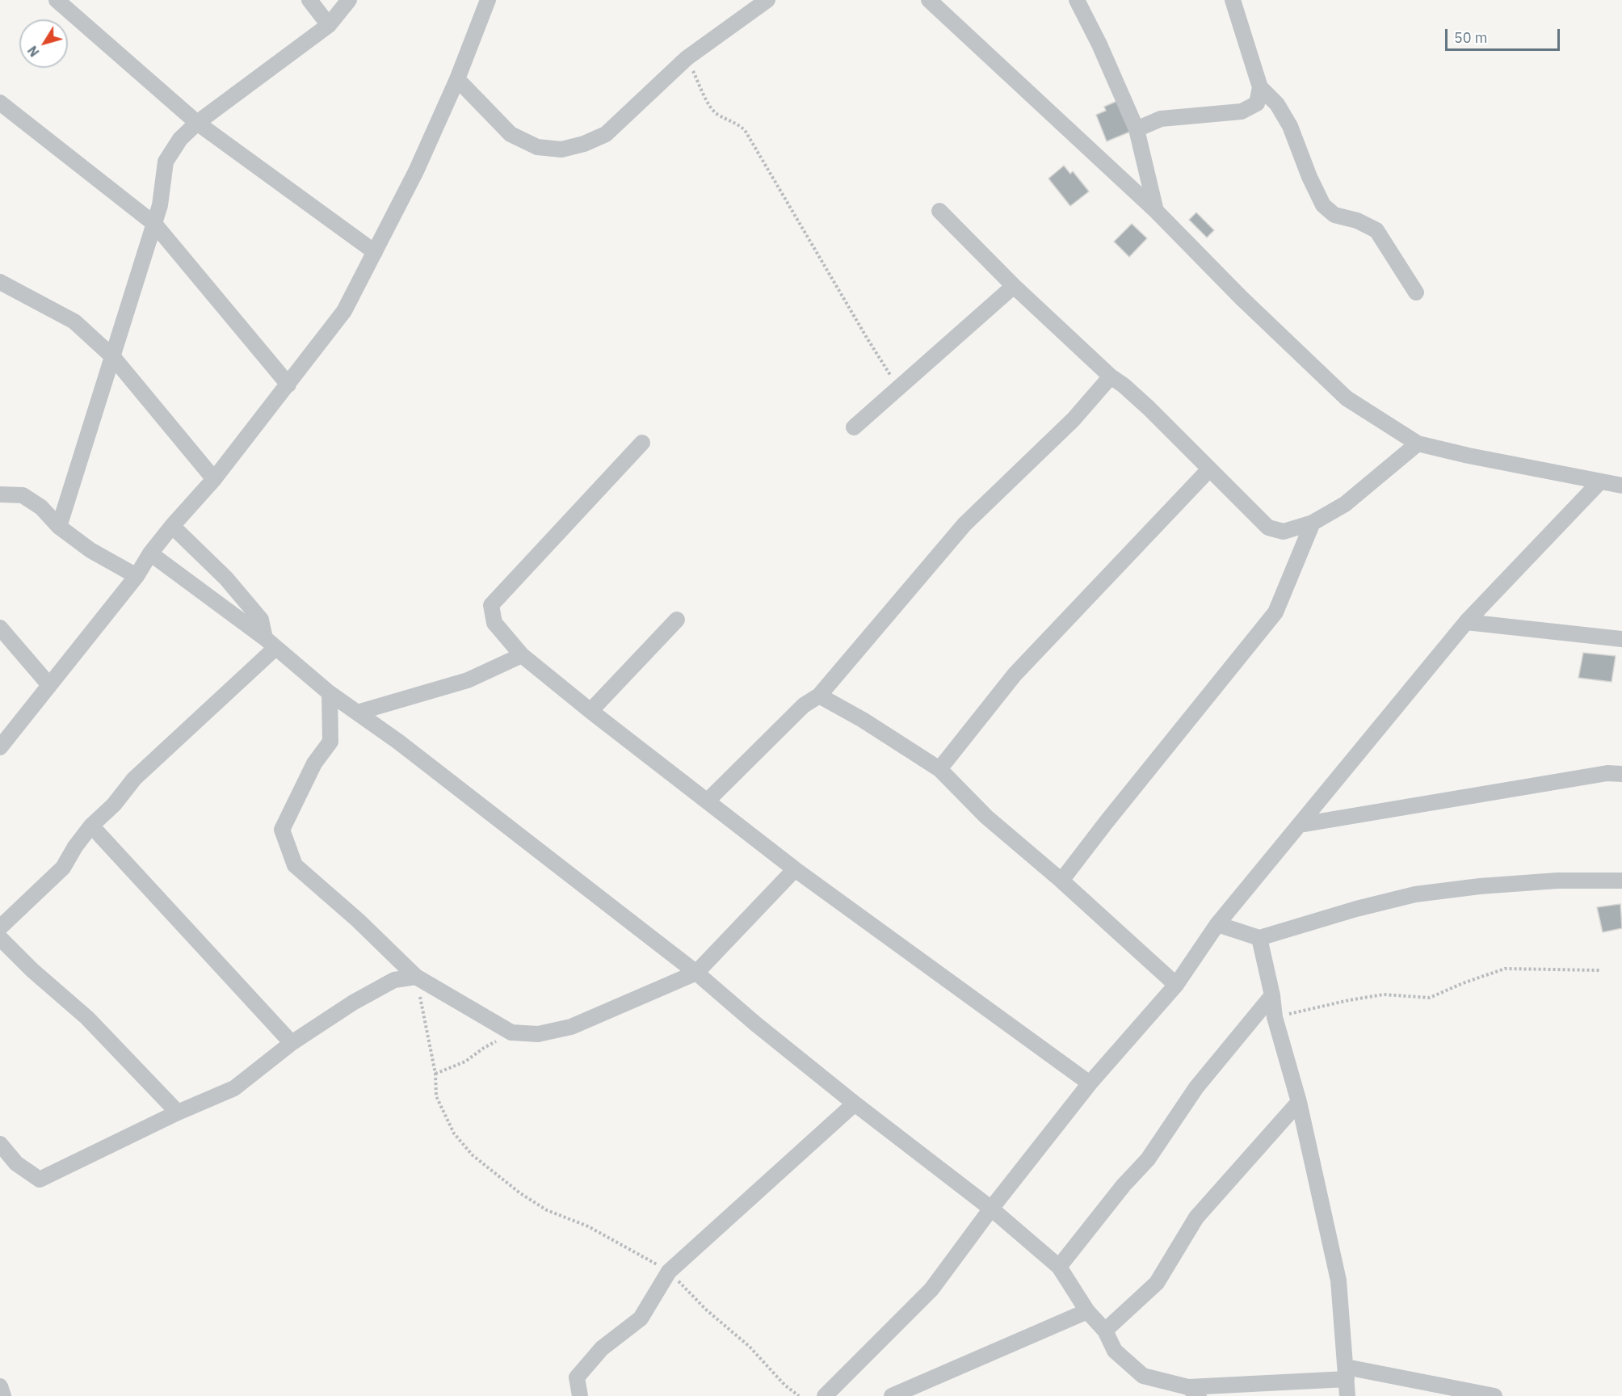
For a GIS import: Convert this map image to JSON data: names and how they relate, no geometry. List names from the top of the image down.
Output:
{
  "scale_bar": "50 m",
  "north": "bottom left"
}
